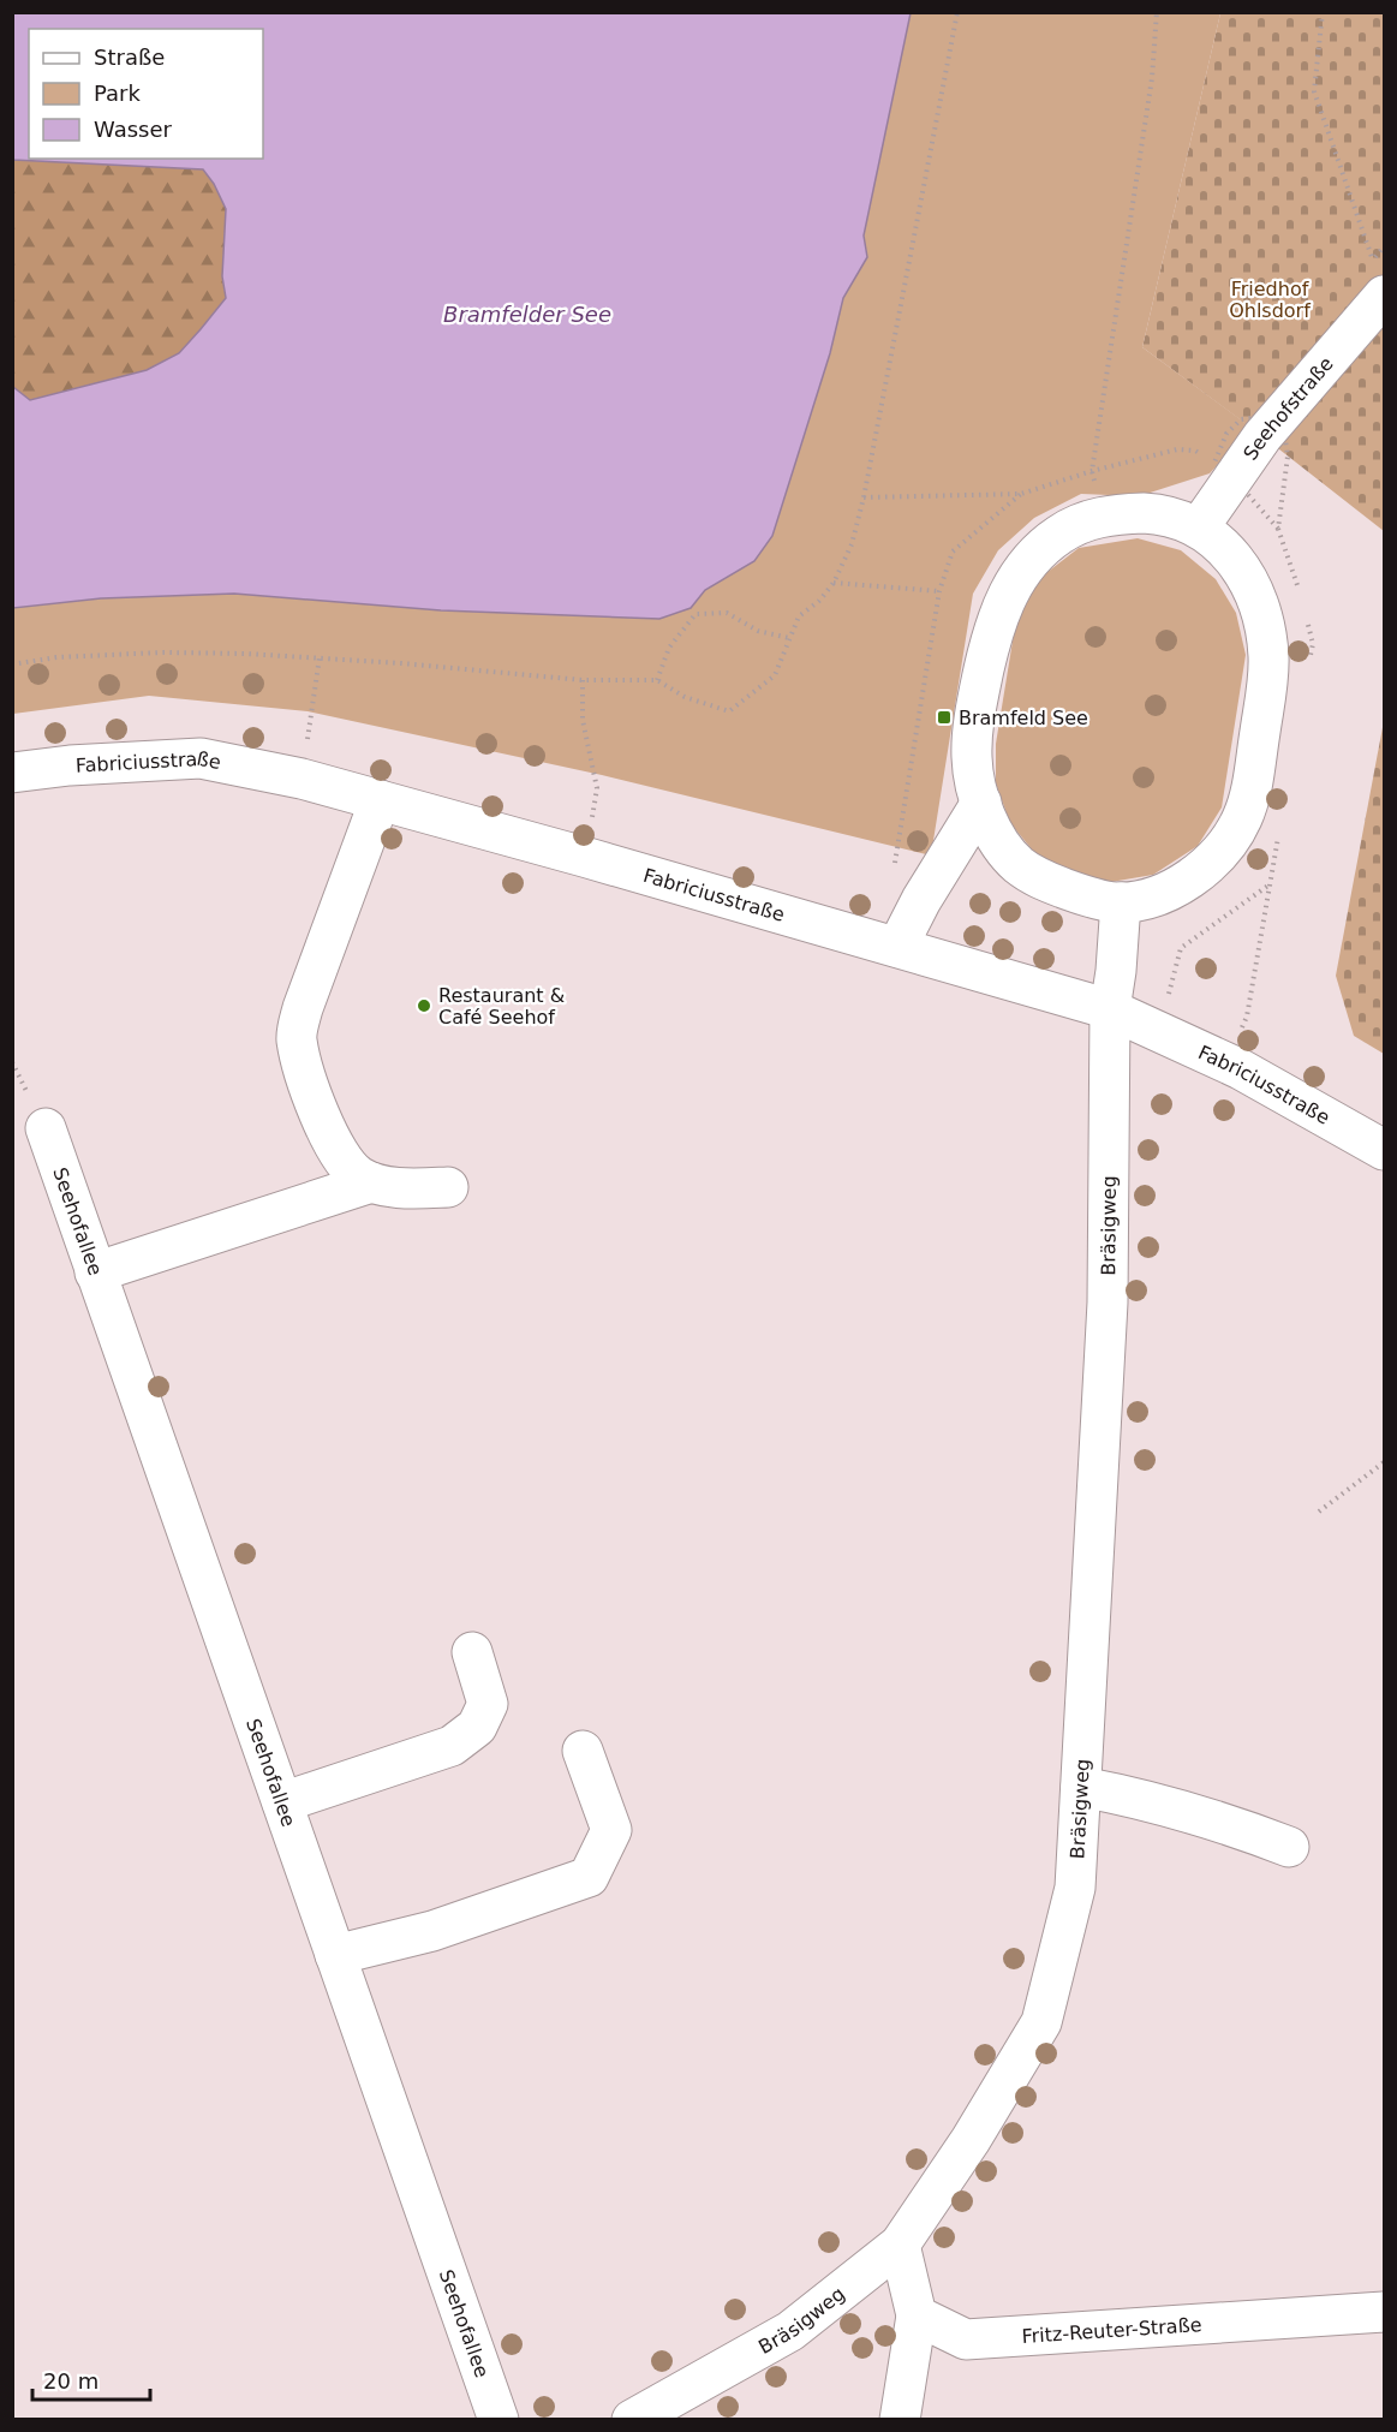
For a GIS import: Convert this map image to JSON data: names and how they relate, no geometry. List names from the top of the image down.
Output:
{
  "streets": {
    "street": [
      "Seehofstraße",
      "Fabriciusstraße",
      "Seehofallee",
      "Bräsigweg",
      "Fritz-Reuter-Straße"
    ]
  },
  "crossings": [
    ["Fabriciusstraße", "Bräsigweg"]
  ],
  "water": ["Bramfelder See"],
  "parks": ["Friedhof Ohlsdorf"],
  "places": {
    "transit": ["Bramfeld See"],
    "other": ["Restaurant & Café Seehof"]
  },
  "legend": ["Straße", "Park", "Wasser"],
  "scale_bar": "20 m"
}
